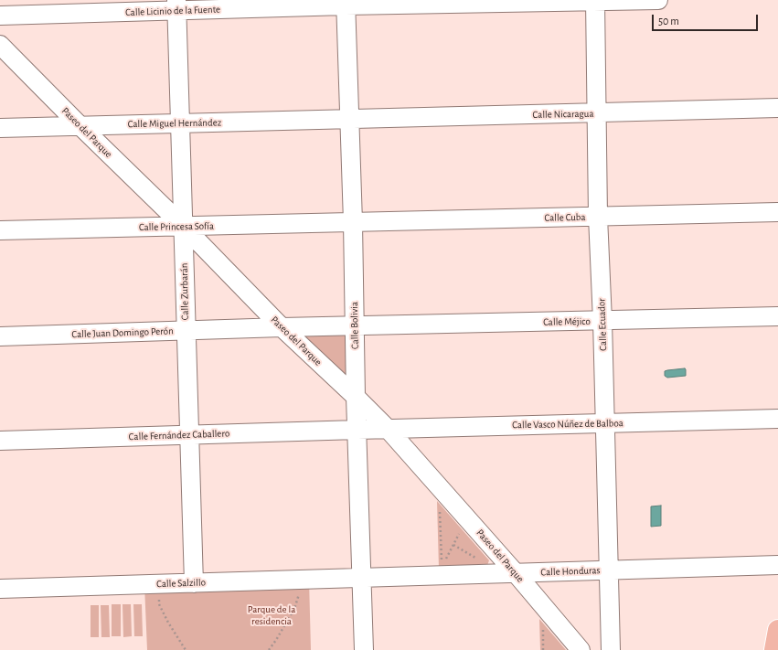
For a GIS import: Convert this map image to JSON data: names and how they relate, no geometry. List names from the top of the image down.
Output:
{
  "streets": {
    "street": [
      "Calle Licinio de la Fuente",
      "Calle Nicaragua",
      "Calle Miguel Hernández",
      "Paseo del Parque",
      "Calle Cuba",
      "Calle Princesa Sofía",
      "Calle Zurbarán",
      "Calle Méjico",
      "Calle Ecuador",
      "Calle Bolivia",
      "Calle Juan Domingo Perón",
      "Calle Vasco Núñez de Balboa",
      "Calle Fernández Caballero",
      "Calle Honduras",
      "Calle Salzillo"
    ]
  },
  "crossings": [
    ["Calle Licinio de la Fuente", "Calle Zurbarán"],
    ["Calle Licinio de la Fuente", "Calle Ecuador"],
    ["Calle Licinio de la Fuente", "Calle Bolivia"],
    ["Calle Nicaragua", "Calle Miguel Hernández"],
    ["Calle Nicaragua", "Calle Ecuador"],
    ["Calle Nicaragua", "Calle Bolivia"],
    ["Calle Miguel Hernández", "Paseo del Parque"],
    ["Calle Miguel Hernández", "Calle Zurbarán"],
    ["Calle Miguel Hernández", "Calle Bolivia"],
    ["Paseo del Parque", "Calle Princesa Sofía"],
    ["Paseo del Parque", "Calle Zurbarán"],
    ["Paseo del Parque", "Calle Bolivia"],
    ["Paseo del Parque", "Calle Juan Domingo Perón"],
    ["Paseo del Parque", "Calle Vasco Núñez de Balboa"],
    ["Paseo del Parque", "Calle Honduras"],
    ["Calle Cuba", "Calle Princesa Sofía"],
    ["Calle Cuba", "Calle Ecuador"],
    ["Calle Cuba", "Calle Bolivia"],
    ["Calle Princesa Sofía", "Calle Zurbarán"],
    ["Calle Princesa Sofía", "Calle Bolivia"],
    ["Calle Zurbarán", "Calle Juan Domingo Perón"],
    ["Calle Zurbarán", "Calle Fernández Caballero"],
    ["Calle Zurbarán", "Calle Salzillo"],
    ["Calle Méjico", "Calle Ecuador"],
    ["Calle Méjico", "Calle Bolivia"],
    ["Calle Méjico", "Calle Juan Domingo Perón"],
    ["Calle Ecuador", "Calle Vasco Núñez de Balboa"],
    ["Calle Ecuador", "Calle Honduras"],
    ["Calle Bolivia", "Calle Juan Domingo Perón"],
    ["Calle Bolivia", "Calle Vasco Núñez de Balboa"],
    ["Calle Bolivia", "Calle Fernández Caballero"],
    ["Calle Bolivia", "Calle Honduras"],
    ["Calle Bolivia", "Calle Salzillo"],
    ["Calle Vasco Núñez de Balboa", "Calle Fernández Caballero"],
    ["Calle Honduras", "Calle Salzillo"]
  ],
  "parks": ["Parque de la residencia"],
  "scale_bar": "50 m"
}
